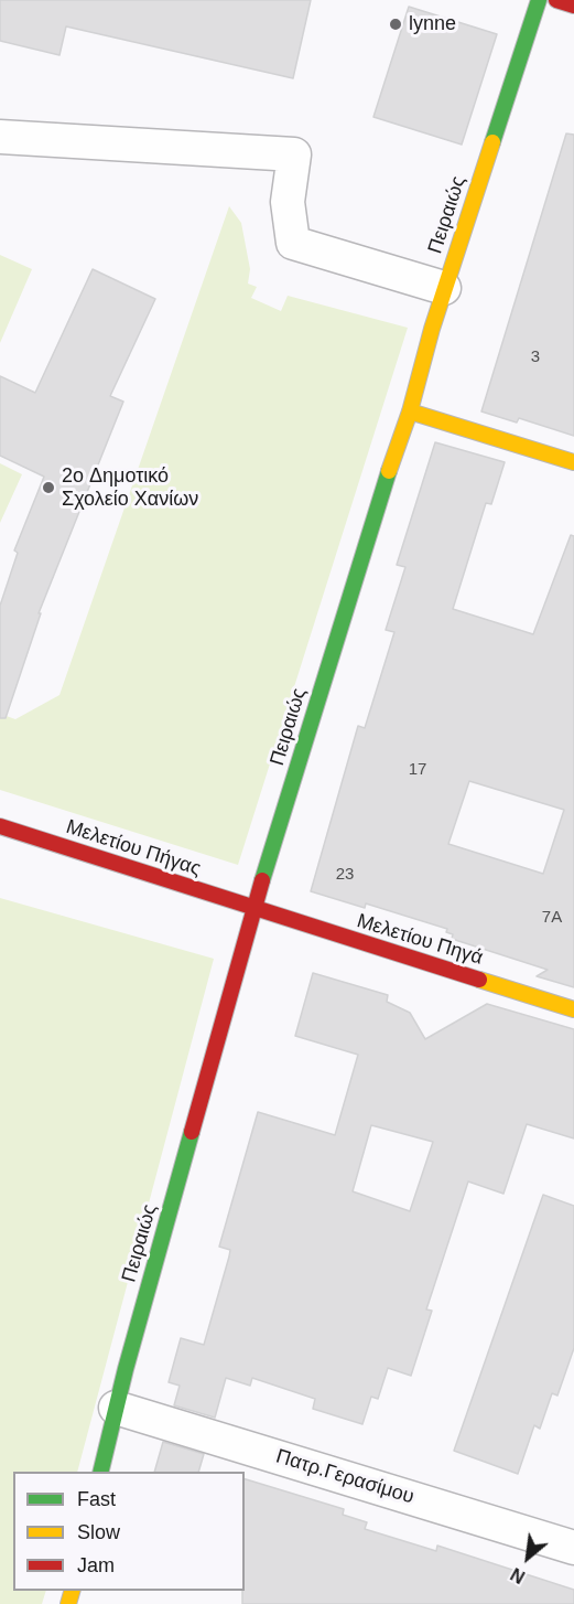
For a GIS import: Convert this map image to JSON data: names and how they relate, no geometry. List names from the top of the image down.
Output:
{
  "streets": {
    "street": [
      "Πειραιώς",
      "Μελετίου Πήγας",
      "Μελετίου Πηγά",
      "Πατρ.Γερασίμου"
    ]
  },
  "crossings": [
    ["Πειραιώς", "Μελετίου Πήγας"],
    ["Πειραιώς", "Μελετίου Πηγά"],
    ["Πειραιώς", "Πατρ.Γερασίμου"],
    ["Μελετίου Πήγας", "Μελετίου Πηγά"]
  ],
  "places": ["lynne", "2ο Δημοτικό Σχολείο Χανίων"],
  "house_numbers": [
    "3",
    "17",
    "23",
    "7Α"
  ],
  "legend": ["Fast", "Slow", "Jam"],
  "north": "bottom left"
}
